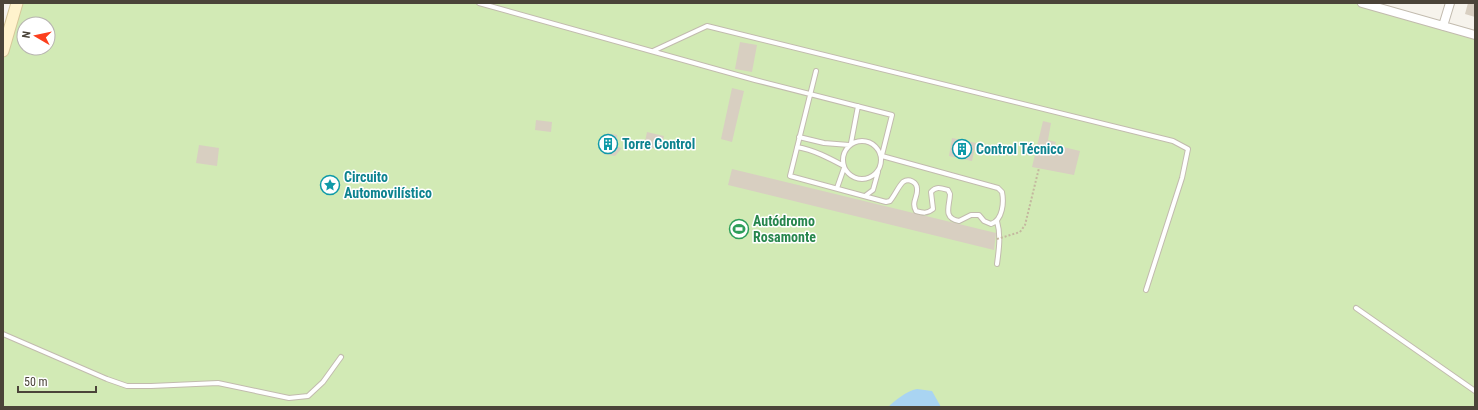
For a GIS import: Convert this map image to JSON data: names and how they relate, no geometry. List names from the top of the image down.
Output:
{
  "places": {
    "building": ["Torre Control", "Control Técnico"],
    "place": ["Circuito Automovilístico"],
    "sports": ["Autódromo Rosamonte"]
  },
  "scale_bar": "50 m",
  "north": "left"
}
